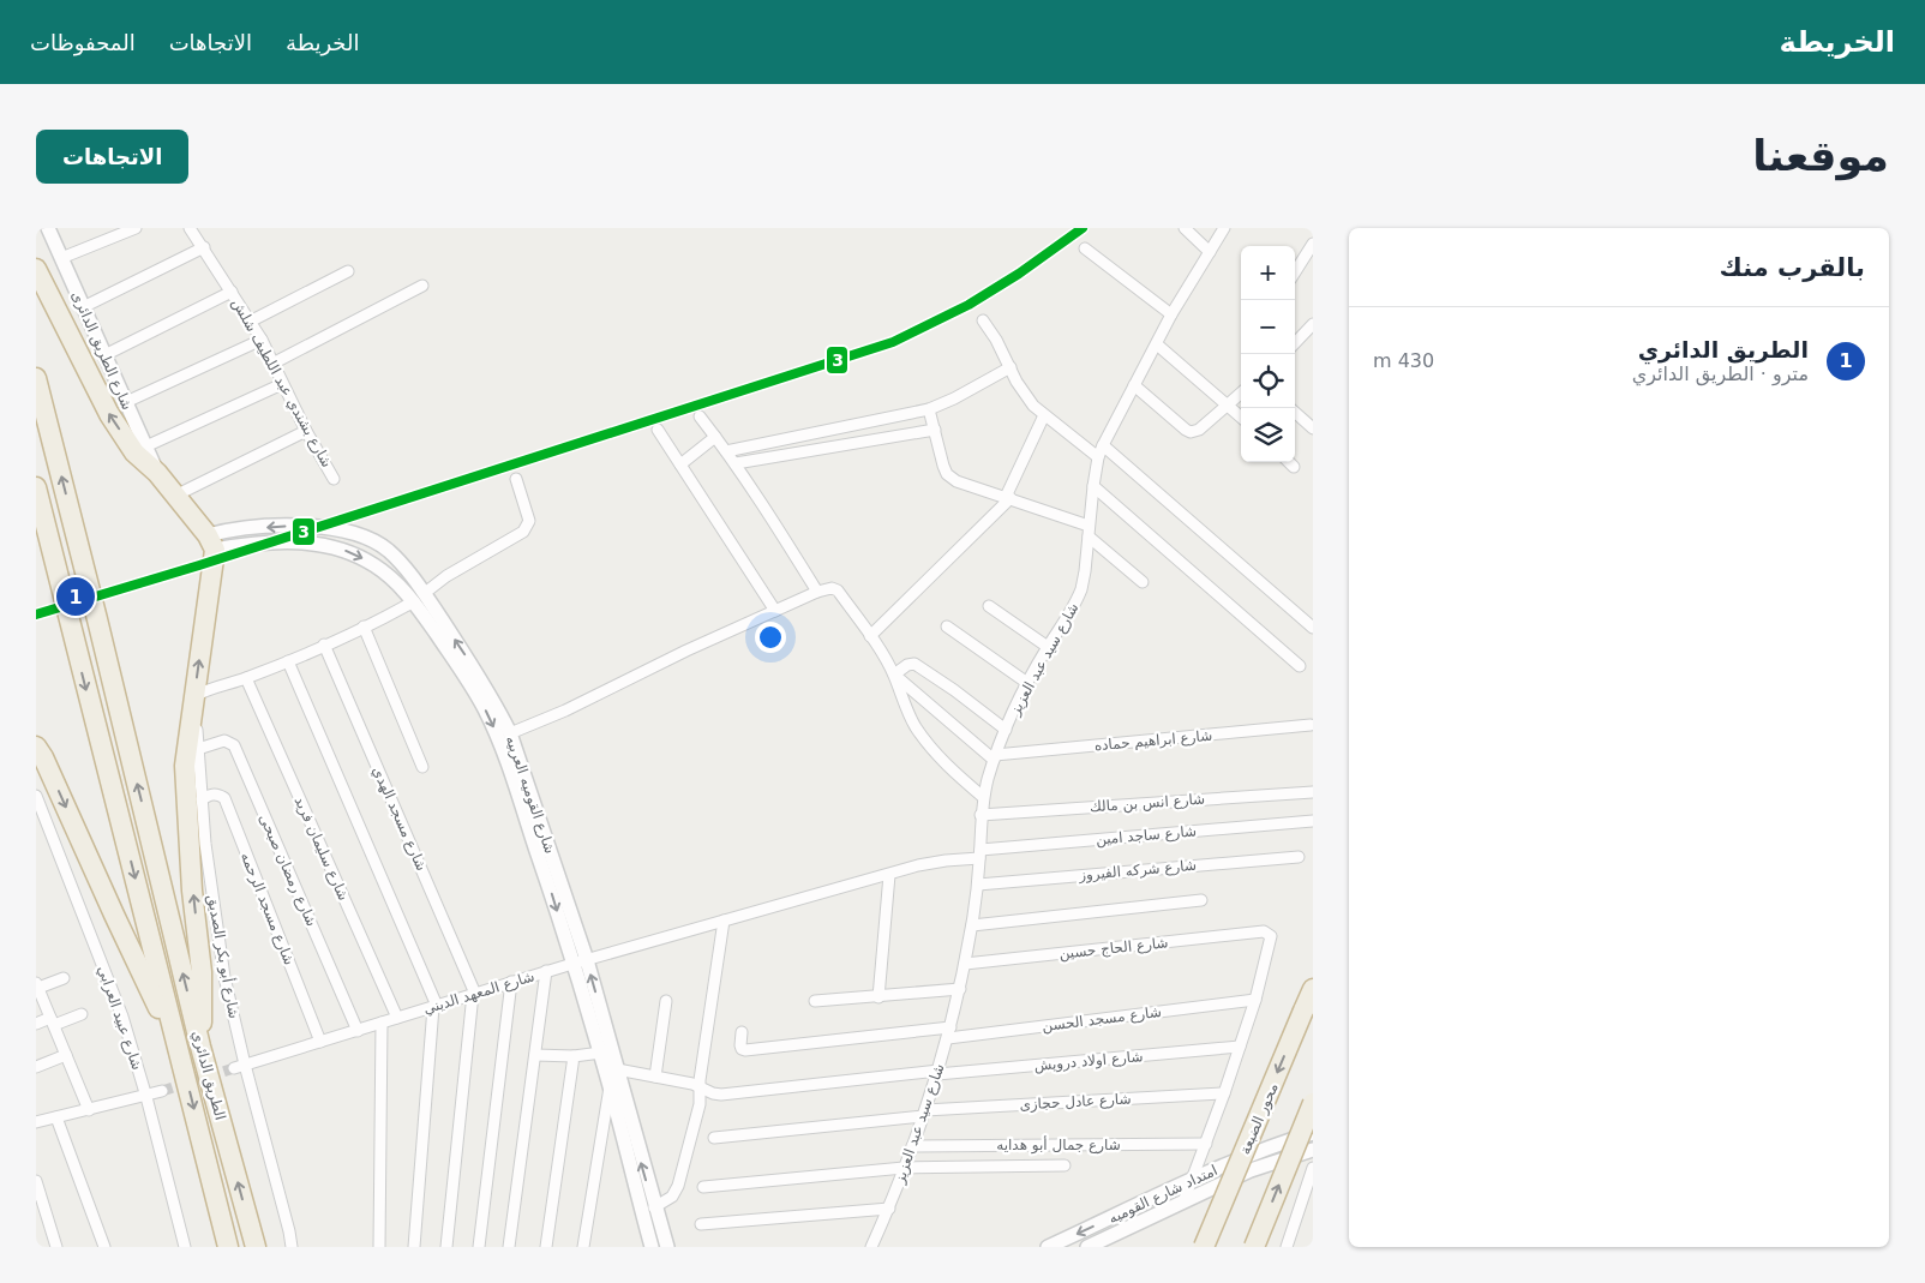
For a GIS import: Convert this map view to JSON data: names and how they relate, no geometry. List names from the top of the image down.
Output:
{
  "streets": {
    "highway": ["الطريق الدائري", "محور الضبعة"],
    "street": [
      "شارع الطريق الدائرى",
      "شارع بشندي عبد اللطيف شلش",
      "شارع سيد عبد العزيز",
      "شارع ابراهيم حماده",
      "شارع القوميه العربيه",
      "شارع انس بن مالك",
      "شارع مسجد الهدي",
      "شارع ساجد امين",
      "شارع سليمان فريد",
      "شارع رمضان صبحى",
      "شارع شركه الفيروز",
      "شارع مسجد الرحمه",
      "شارع الحاج حسين",
      "شارع أبو بكر الصديق",
      "شارع المعهد الديني",
      "شارع عبيد العرابي",
      "شارع مسجد الحسن",
      "شارع اولاد درويش",
      "شارع عادل حجازى",
      "شارع جمال أبو هدايه",
      "امتداد شارع القوميه"
    ]
  },
  "crossings": [
    ["شارع سيد عبد العزيز", "شارع ابراهيم حماده"],
    ["شارع سيد عبد العزيز", "شارع انس بن مالك"],
    ["شارع سيد عبد العزيز", "شارع ساجد امين"],
    ["شارع سيد عبد العزيز", "شارع شركه الفيروز"],
    ["شارع سيد عبد العزيز", "شارع الحاج حسين"],
    ["شارع سيد عبد العزيز", "شارع المعهد الديني"],
    ["شارع سيد عبد العزيز", "شارع مسجد الحسن"],
    ["شارع سيد عبد العزيز", "شارع اولاد درويش"],
    ["شارع سيد عبد العزيز", "شارع عادل حجازى"],
    ["شارع سيد عبد العزيز", "شارع جمال أبو هدايه"],
    ["شارع القوميه العربيه", "شارع المعهد الديني"],
    ["شارع القوميه العربيه", "شارع اولاد درويش"],
    ["شارع مسجد الهدي", "شارع المعهد الديني"],
    ["شارع ساجد امين", "شارع المعهد الديني"],
    ["شارع سليمان فريد", "شارع المعهد الديني"],
    ["شارع رمضان صبحى", "شارع أبو بكر الصديق"],
    ["شارع رمضان صبحى", "شارع المعهد الديني"],
    ["شارع مسجد الرحمه", "شارع أبو بكر الصديق"],
    ["شارع مسجد الرحمه", "شارع المعهد الديني"],
    ["شارع الحاج حسين", "شارع مسجد الحسن"],
    ["شارع أبو بكر الصديق", "شارع المعهد الديني"]
  ],
  "lines": ["transit line 3"],
  "page": {
    "header": "الخريطة",
    "nav": ["الخريطة", "الاتجاهات", "المحفوظات"],
    "buttons": "الاتجاهات",
    "title": "موقعنا",
    "heading": "بالقرب منك",
    "map_buttons": ["+", "−"],
    "list": [
      {
        "mark": "1",
        "name": "الطريق الدائري",
        "note": "مترو · الطريق الدائري",
        "value": "430 m"
      }
    ],
    "pins": "1"
  }
}
